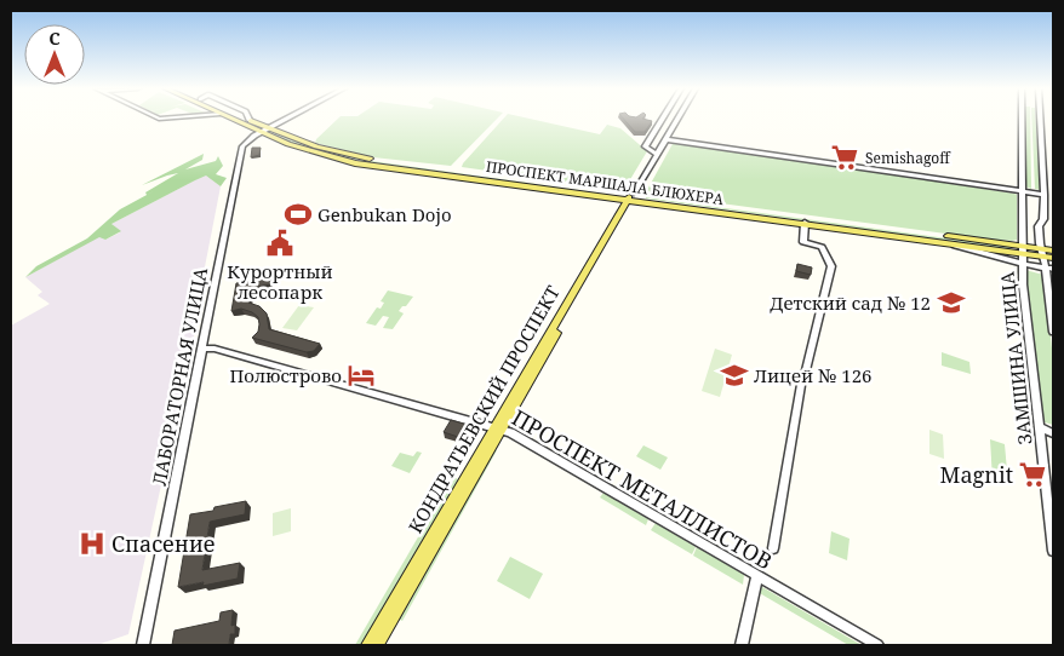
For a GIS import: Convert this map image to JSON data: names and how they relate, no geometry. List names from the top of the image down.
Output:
{
  "streets": {
    "main road": ["ПРОСПЕКТ МАРШАЛА БЛЮХЕРА", "КОНДРАТЬЕВСКИЙ ПРОСПЕКТ"],
    "street": ["ЗАМШИНА УЛИЦА", "ЛАБОРАТОРНАЯ УЛИЦА", "ПРОСПЕКТ МЕТАЛЛИСТОВ"]
  },
  "crossings": [
    ["ПРОСПЕКТ МАРШАЛА БЛЮХЕРА", "ЗАМШИНА УЛИЦА"],
    ["ПРОСПЕКТ МАРШАЛА БЛЮХЕРА", "ЛАБОРАТОРНАЯ УЛИЦА"],
    ["ПРОСПЕКТ МАРШАЛА БЛЮХЕРА", "КОНДРАТЬЕВСКИЙ ПРОСПЕКТ"],
    ["ЛАБОРАТОРНАЯ УЛИЦА", "ПРОСПЕКТ МЕТАЛЛИСТОВ"],
    ["КОНДРАТЬЕВСКИЙ ПРОСПЕКТ", "ПРОСПЕКТ МЕТАЛЛИСТОВ"]
  ],
  "places": {
    "supermarket": ["Semishagoff", "Magnit"],
    "sports": ["Genbukan Dojo"],
    "public building": ["Курортный лесопарк"],
    "school or university": ["Детский сад № 12", "Лицей № 126"],
    "hotel": ["Полюстрово"],
    "hospital": ["Спасение"]
  },
  "north": "top"
}
